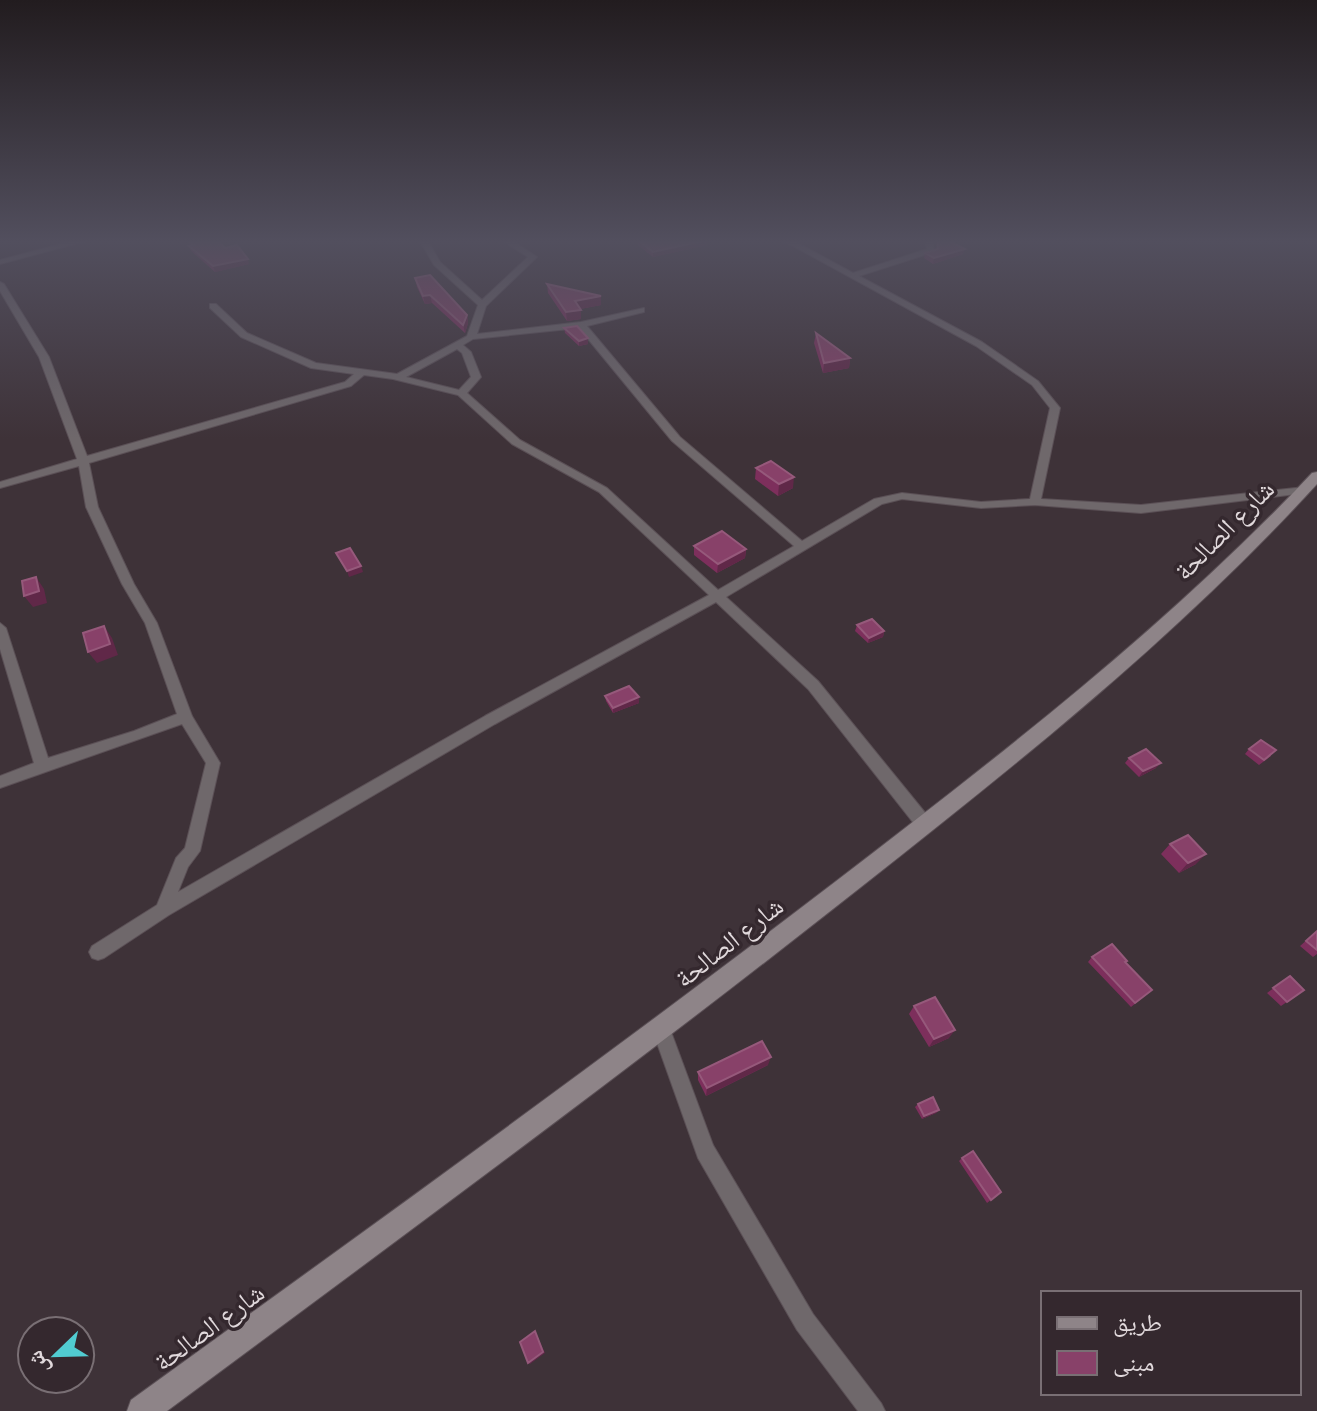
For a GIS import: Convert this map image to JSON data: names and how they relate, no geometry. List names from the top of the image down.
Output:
{
  "streets": {
    "main road": ["شارع الصالحة"]
  },
  "legend": ["طريق", "مبنى"],
  "north": "bottom left"
}
